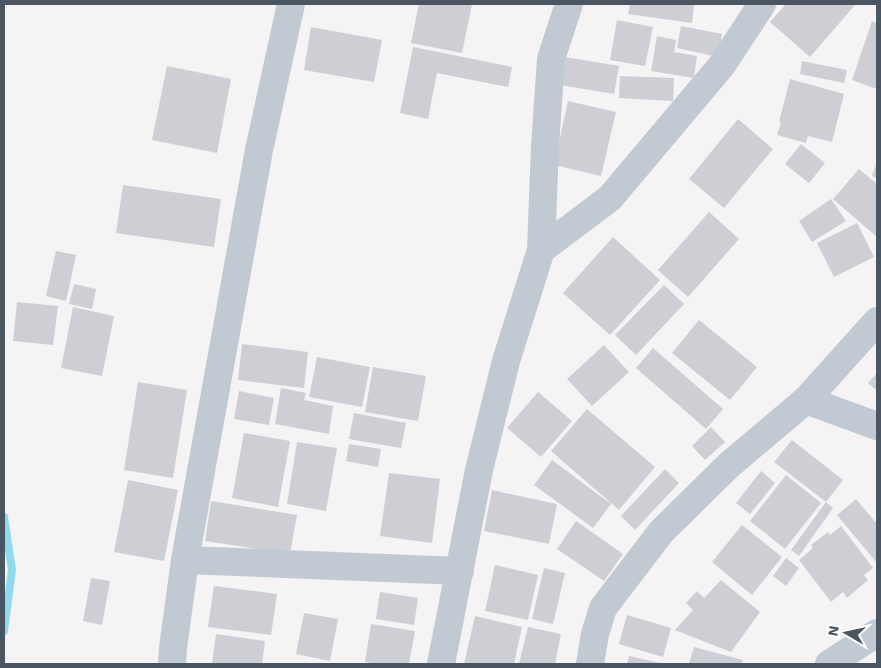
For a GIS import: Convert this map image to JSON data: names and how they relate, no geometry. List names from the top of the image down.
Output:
{
  "north": "left"
}
